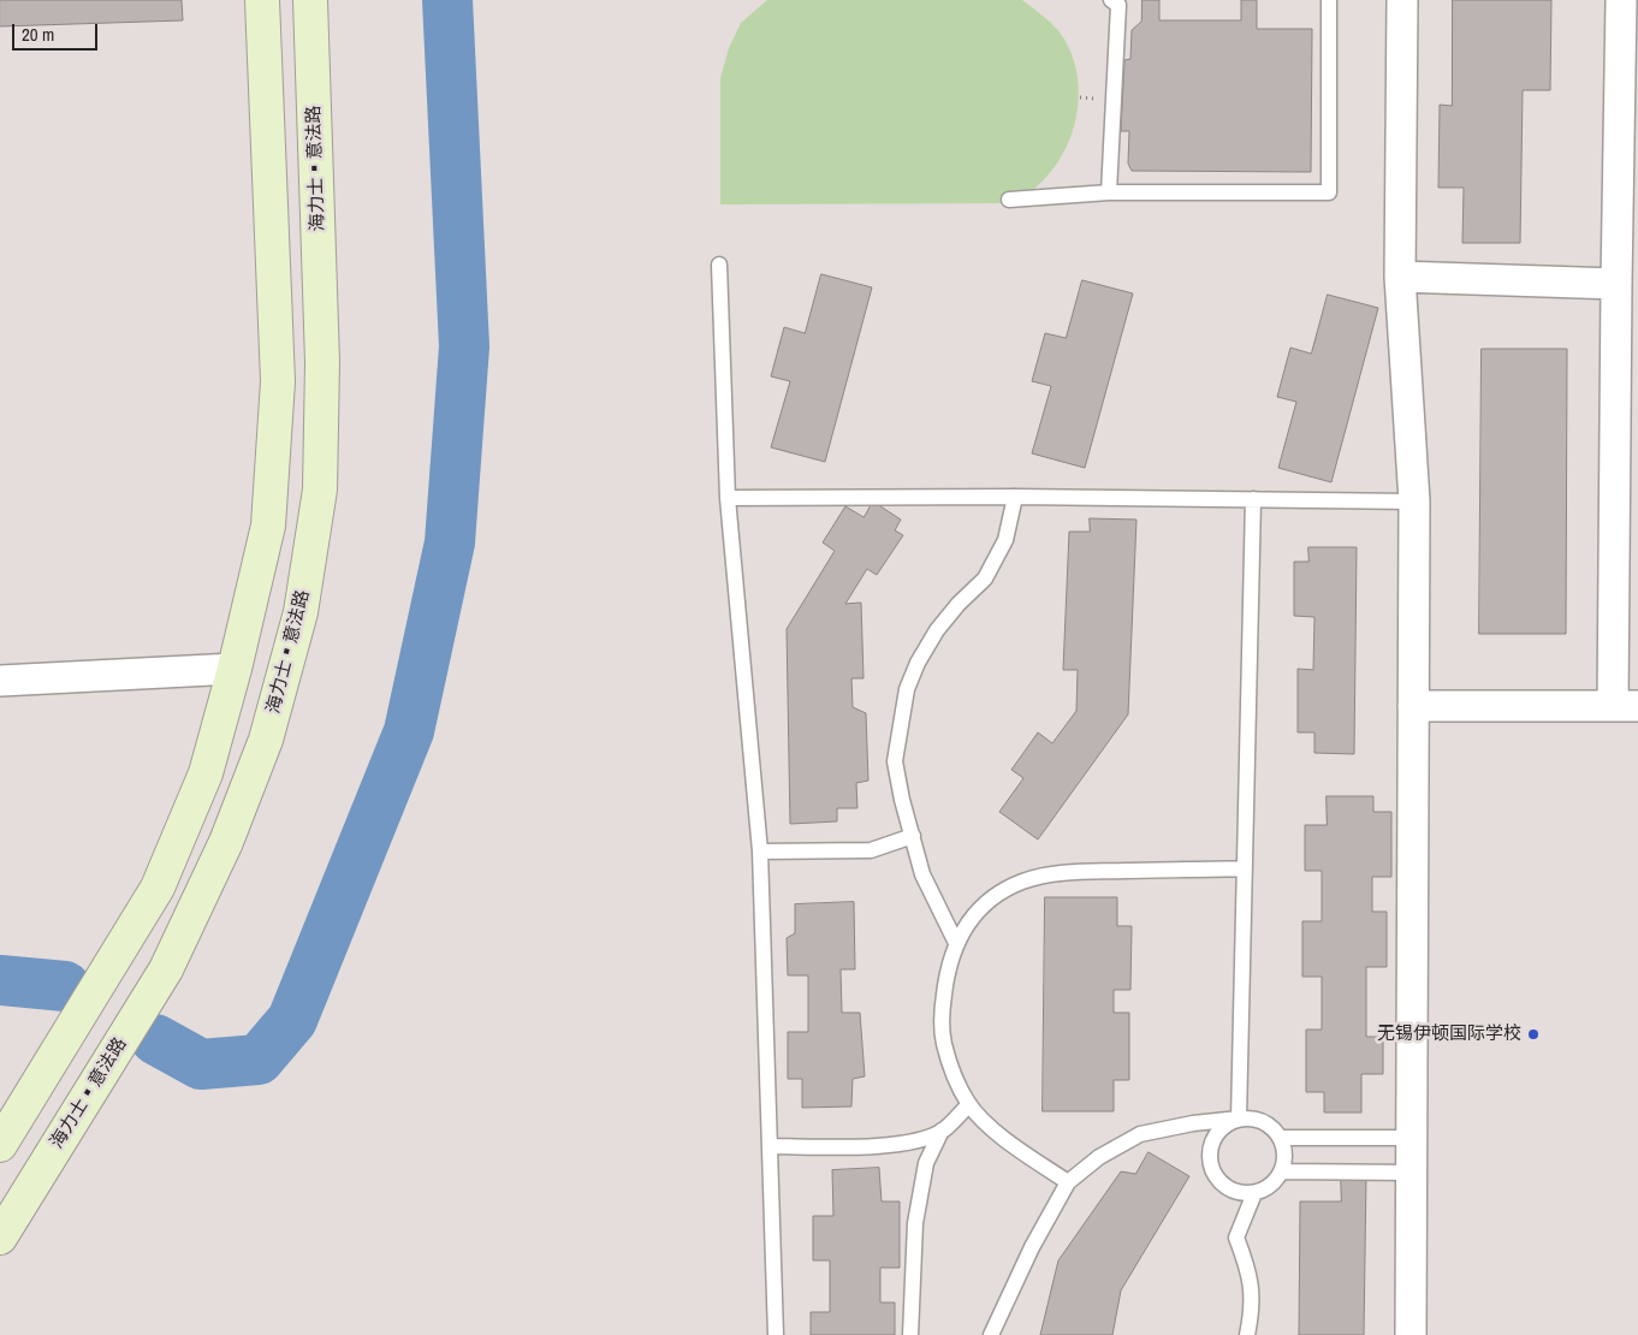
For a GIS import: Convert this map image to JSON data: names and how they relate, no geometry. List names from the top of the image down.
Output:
{
  "streets": {
    "street": ["海力士▪意法路"]
  },
  "places": ["无锡伊顿国际学校"],
  "scale_bar": "20 m"
}
